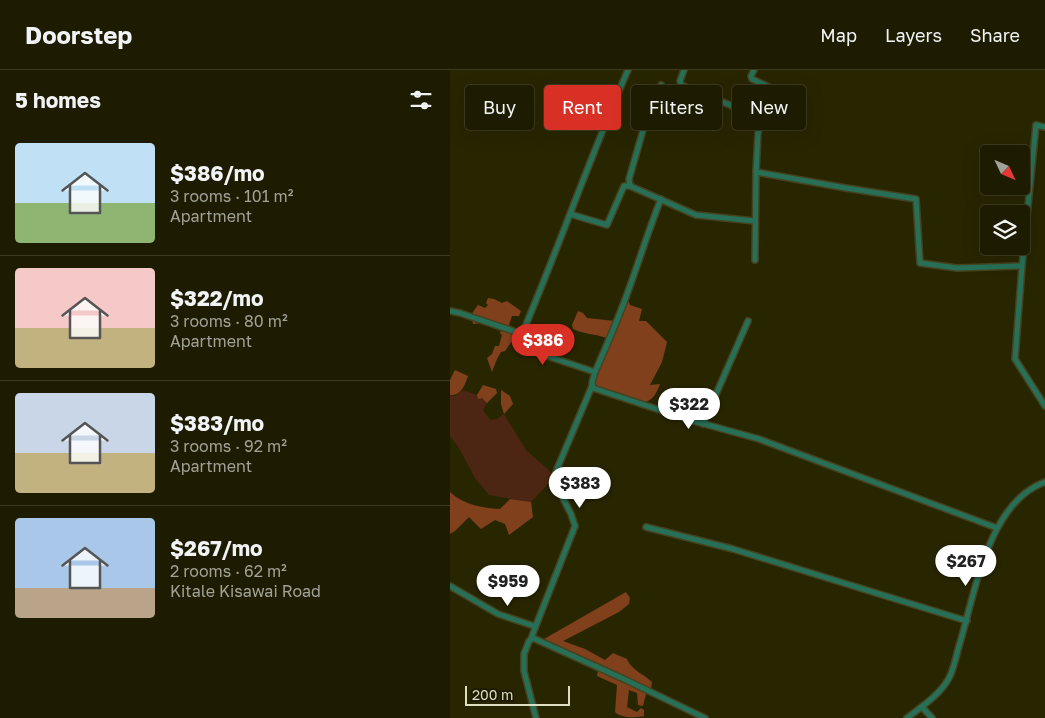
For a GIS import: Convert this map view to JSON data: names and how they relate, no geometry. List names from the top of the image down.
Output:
{
  "scale_bar": "200 m",
  "north": "bottom right",
  "page": {
    "header": "Doorstep",
    "nav": ["Map", "Layers", "Share"],
    "heading": "5 homes",
    "chip": [
      "Buy",
      "Rent",
      "Filters",
      "New"
    ],
    "list": [
      {
        "name": "$386/mo",
        "note": "3 rooms · 101 m² · Apartment"
      },
      {
        "name": "$322/mo",
        "note": "3 rooms · 80 m² · Apartment"
      },
      {
        "name": "$383/mo",
        "note": "3 rooms · 92 m² · Apartment"
      },
      {
        "name": "$267/mo",
        "note": "2 rooms · 62 m² · Kitale Kisawai Road"
      }
    ],
    "price": [
      "$386",
      "$322",
      "$383",
      "$267",
      "$959"
    ],
    "scale": "200 m"
  }
}
